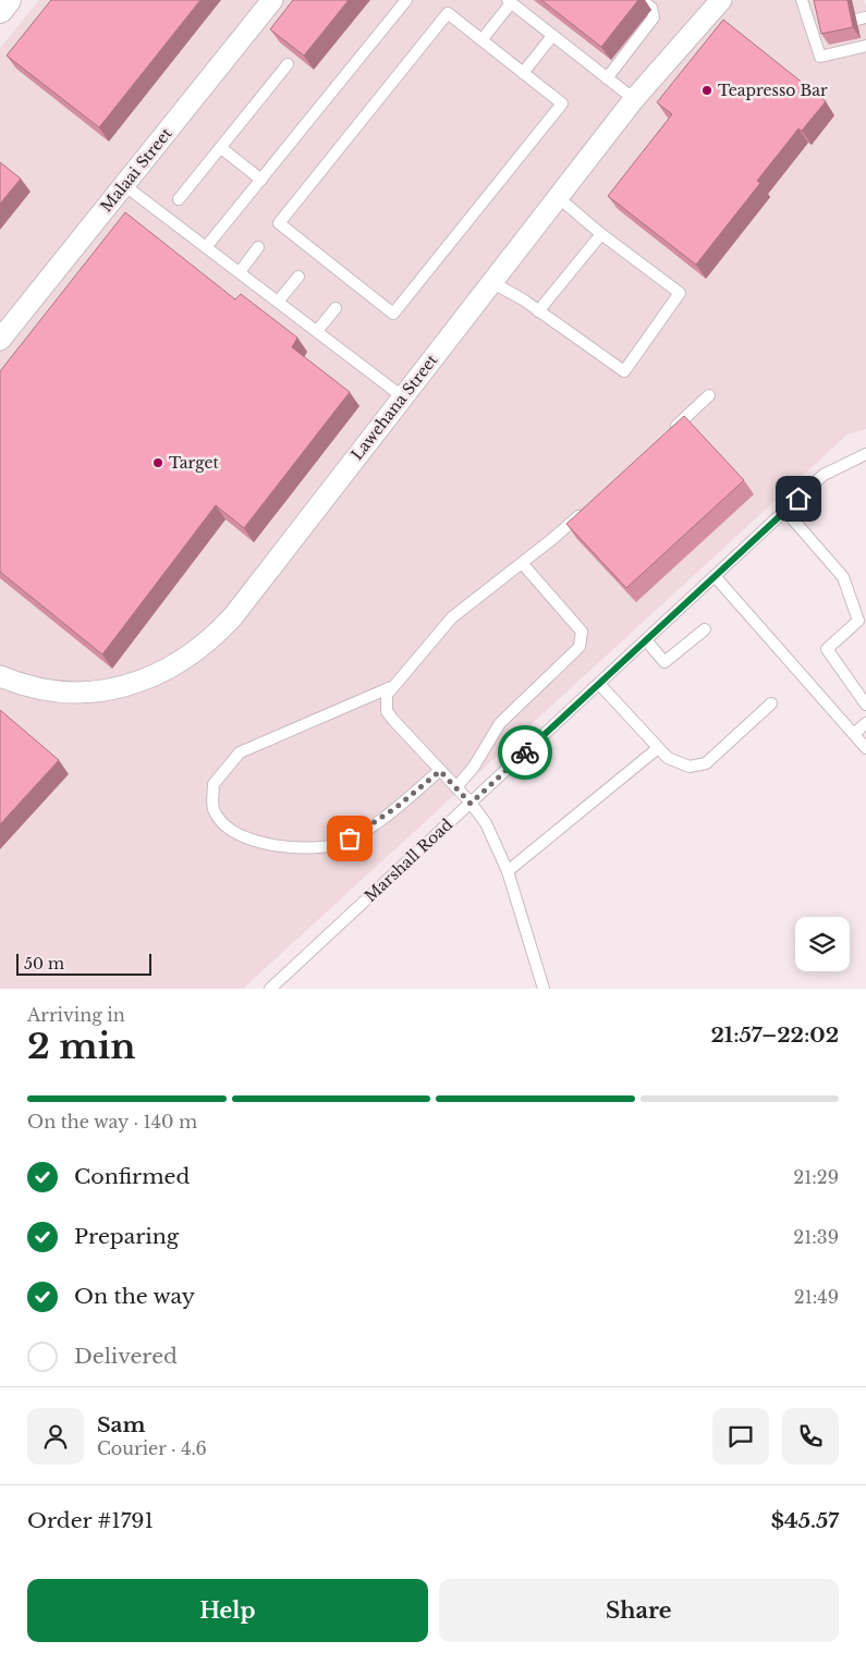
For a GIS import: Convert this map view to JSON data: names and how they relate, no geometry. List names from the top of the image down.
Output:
{
  "streets": {
    "street": ["Malaai Street", "Lawehana Street"],
    "lane": ["Marshall Road"]
  },
  "places": ["Teapresso Bar", "Target"],
  "scale_bar": "50 m",
  "page": {
    "scale": "50 m",
    "heading": ["2 min", "Arriving in", "21:57–22:02"],
    "panel": [
      "Sam",
      "Courier · 4.6",
      "Order #1791",
      "$45.57"
    ],
    "bar": "On the way · 140 m",
    "list": [
      ["Confirmed", "21:29"],
      ["Preparing", "21:39"],
      ["On the way", "21:49"],
      "Delivered"
    ],
    "buttons": ["Help", "Share"]
  }
}
